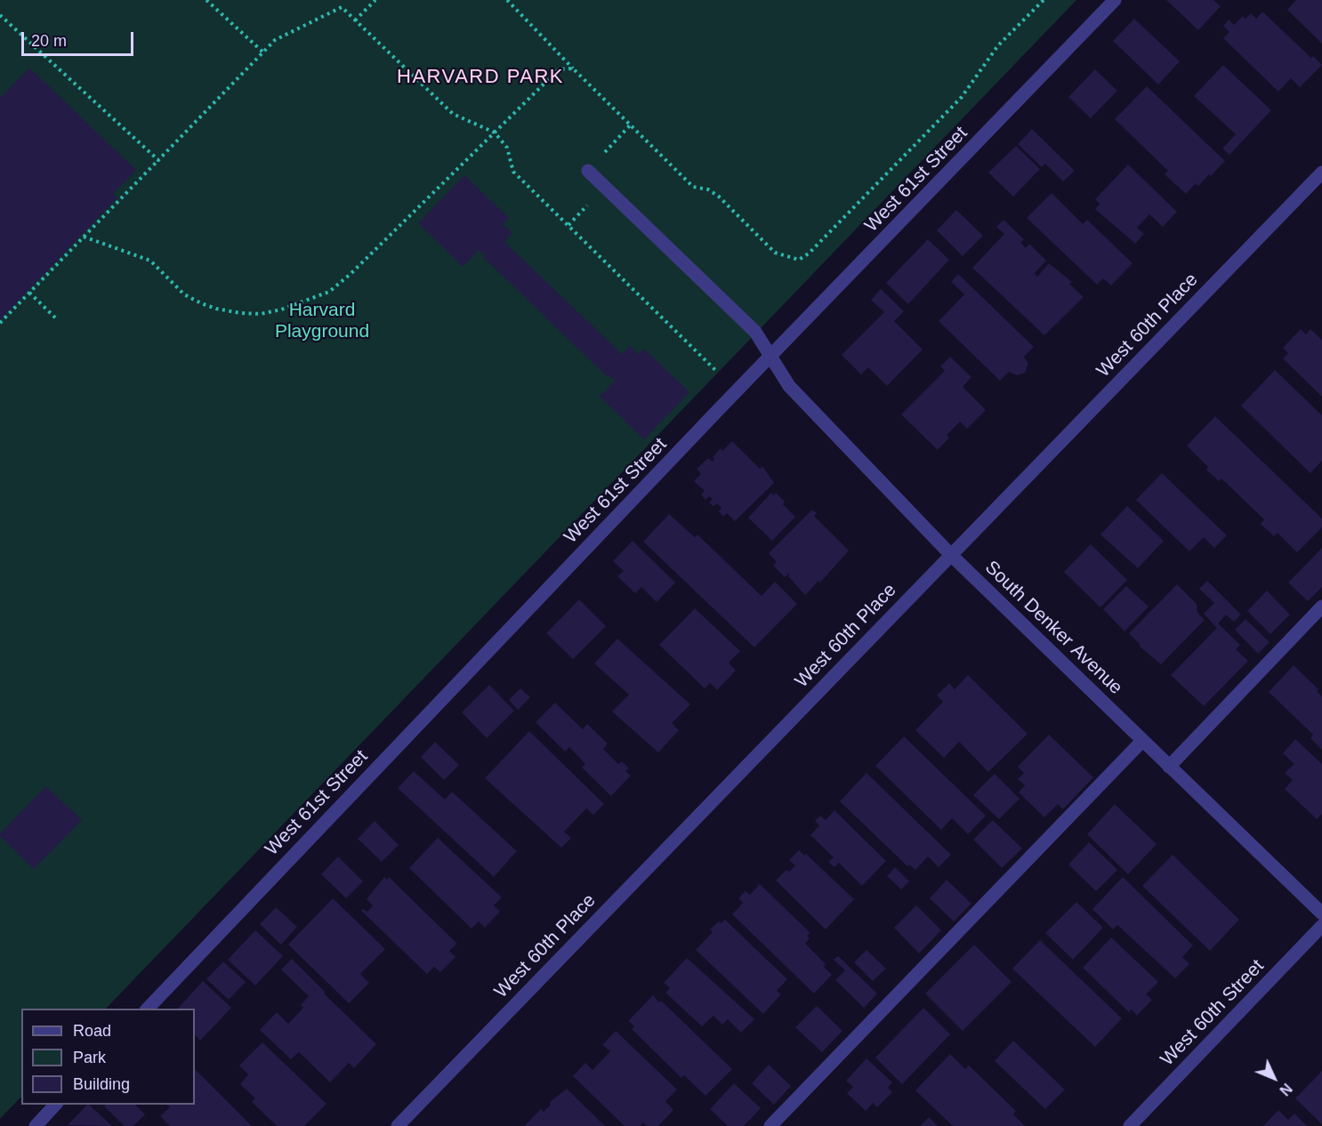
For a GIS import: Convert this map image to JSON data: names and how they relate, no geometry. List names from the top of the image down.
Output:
{
  "streets": {
    "street": [
      "West 61st Street",
      "West 60th Place",
      "South Denker Avenue",
      "West 60th Street"
    ]
  },
  "crossings": [
    ["West 61st Street", "South Denker Avenue"],
    ["West 60th Place", "South Denker Avenue"]
  ],
  "districts": ["HARVARD PARK"],
  "parks": ["Harvard Playground"],
  "legend": ["Road", "Park", "Building"],
  "scale_bar": "20 m",
  "north": "bottom right"
}
